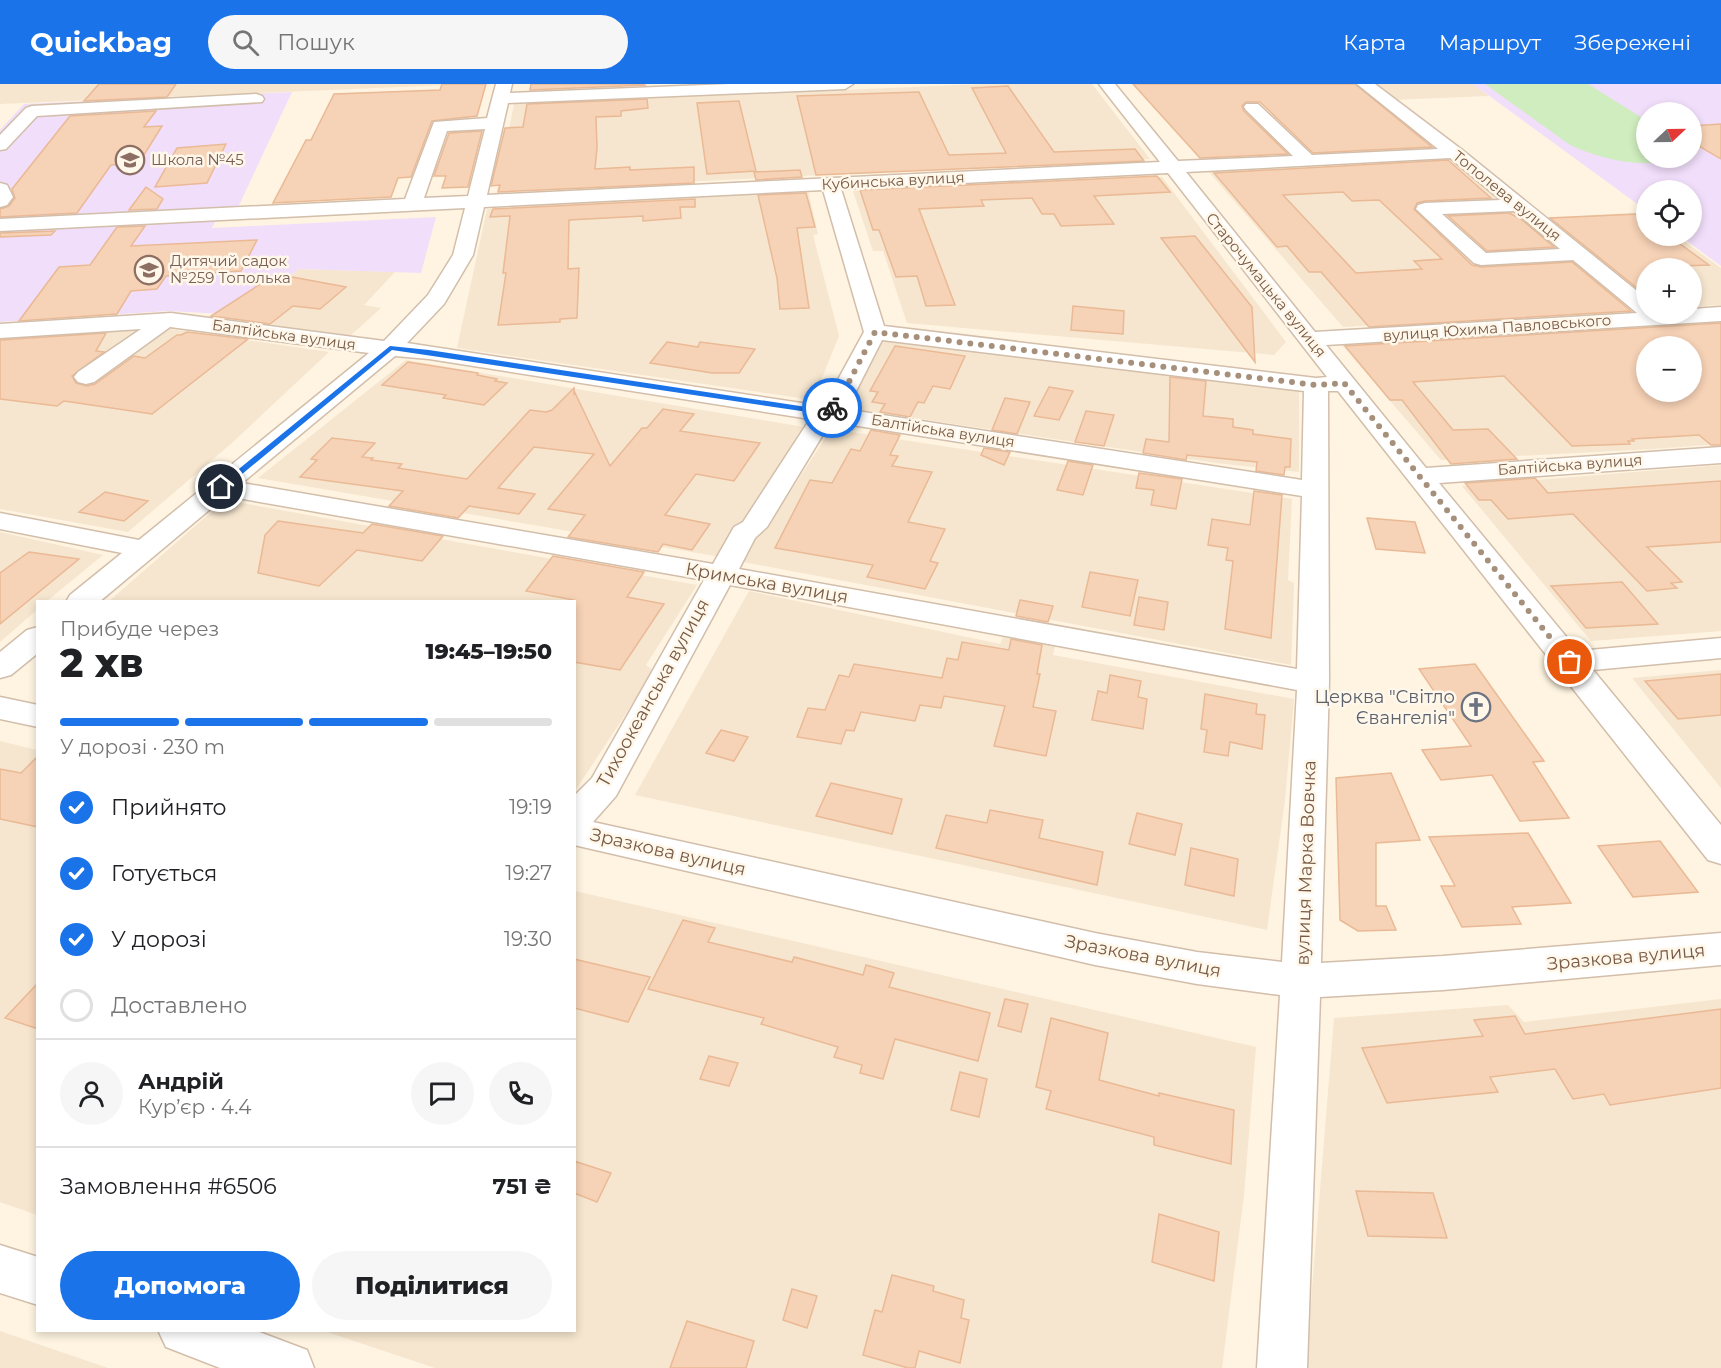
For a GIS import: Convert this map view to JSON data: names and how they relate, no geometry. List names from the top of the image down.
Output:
{
  "streets": {
    "street": [
      "Кубинська вулиця",
      "Тополева вулиця",
      "Старочумацька вулиця",
      "вулиця Юхима Павловського",
      "Балтійська вулиця",
      "Кримська вулиця",
      "Тихоокеанська вулиця",
      "Зразкова вулиця",
      "вулиця Марка Вовчка"
    ]
  },
  "crossings": [
    ["Кубинська вулиця", "Тополева вулиця"],
    ["Кубинська вулиця", "Старочумацька вулиця"],
    ["Старочумацька вулиця", "вулиця Юхима Павловського"],
    ["Старочумацька вулиця", "Балтійська вулиця"],
    ["Старочумацька вулиця", "вулиця Марка Вовчка"],
    ["Балтійська вулиця", "Тихоокеанська вулиця"],
    ["Балтійська вулиця", "вулиця Марка Вовчка"],
    ["Кримська вулиця", "Тихоокеанська вулиця"],
    ["Кримська вулиця", "вулиця Марка Вовчка"],
    ["Зразкова вулиця", "вулиця Марка Вовчка"]
  ],
  "places": {
    "school or university": ["Школа №45", "Дитячий садок №259 Тополька"],
    "church": ["Церква \"Світло Євангелія\""]
  },
  "north": "right",
  "page": {
    "header": "Quickbag",
    "search": "Пошук",
    "nav": ["Карта", "Маршрут", "Збережені"],
    "map_buttons": ["+", "−"],
    "heading": ["2 хв", "Прибуде через", "19:45–19:50"],
    "panel": [
      "Андрій",
      "Кур’єр · 4.4",
      "Замовлення #6506",
      "751 ₴"
    ],
    "bar": "У дорозі · 230 m",
    "list": [
      ["Прийнято", "19:19"],
      ["Готується", "19:27"],
      ["У дорозі", "19:30"],
      "Доставлено"
    ],
    "buttons": ["Допомога", "Поділитися"]
  }
}
